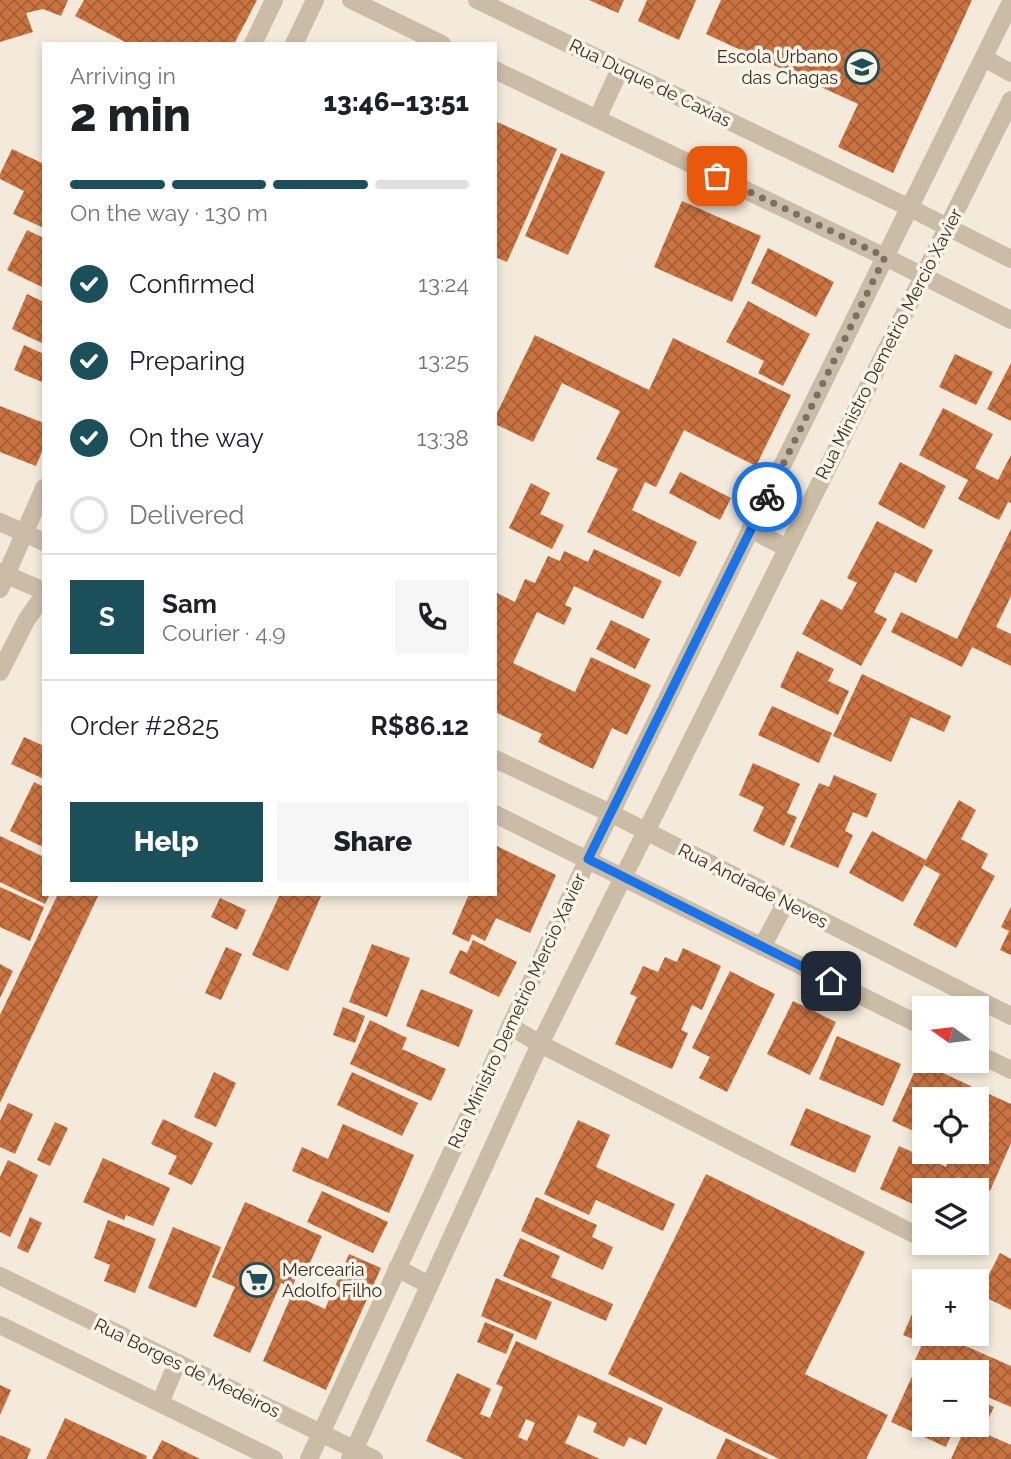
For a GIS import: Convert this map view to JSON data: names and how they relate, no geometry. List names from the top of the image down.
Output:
{
  "streets": {
    "street": [
      "Rua Duque de Caxias",
      "Rua Ministro Demetrio Mercio Xavier",
      "Rua Andrade Neves",
      "Rua Borges de Medeiros"
    ]
  },
  "crossings": [
    ["Rua Duque de Caxias", "Rua Ministro Demetrio Mercio Xavier"],
    ["Rua Ministro Demetrio Mercio Xavier", "Rua Andrade Neves"],
    ["Rua Ministro Demetrio Mercio Xavier", "Rua Borges de Medeiros"]
  ],
  "places": {
    "school or university": ["Escola Urbano das Chagas"],
    "supermarket": ["Mercearia Adolfo Filho"]
  },
  "north": "left",
  "page": {
    "heading": ["2 min", "Arriving in", "13:46–13:51"],
    "panel": [
      "Sam",
      "Courier · 4.9",
      "Order #2825",
      "R$86.12"
    ],
    "bar": "On the way · 130 m",
    "list": [
      ["Confirmed", "13:24"],
      ["Preparing", "13:25"],
      ["On the way", "13:38"],
      "Delivered"
    ],
    "round": "S",
    "buttons": ["Help", "Share"],
    "map_buttons": ["+", "−"]
  }
}
